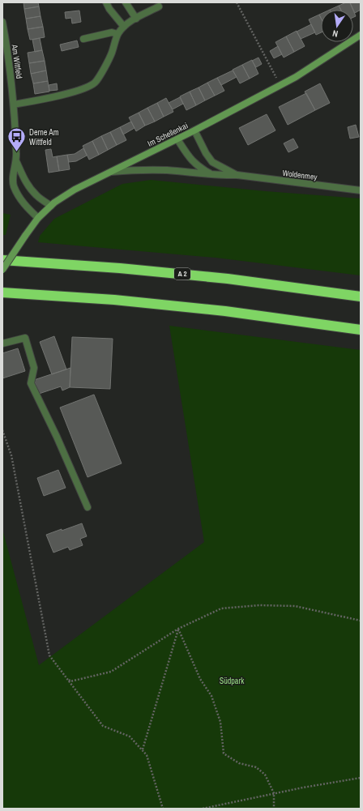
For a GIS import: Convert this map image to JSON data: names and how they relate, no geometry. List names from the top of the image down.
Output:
{
  "streets": {
    "highway": ["A 2"],
    "street": ["Am Wittfeld", "Im Schellenkai", "Woldenmey"]
  },
  "crossings": [
    ["Am Wittfeld", "Im Schellenkai"],
    ["Im Schellenkai", "Woldenmey"]
  ],
  "parks": ["Südpark"],
  "places": {
    "bus stop": ["Derne Am Wittfeld"]
  },
  "north": "bottom"
}
